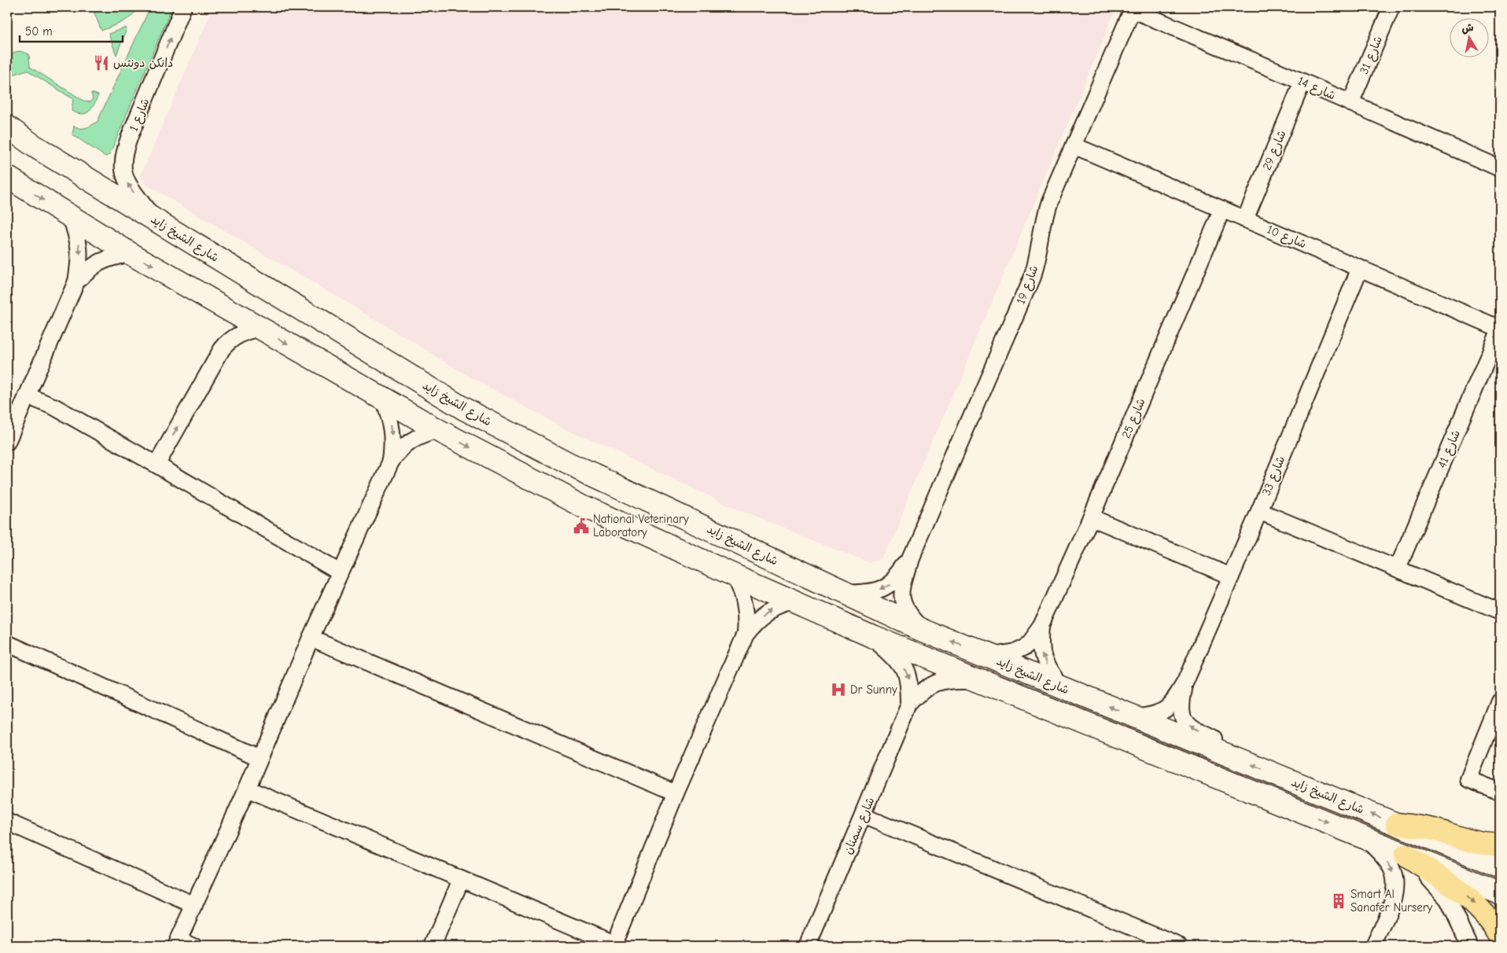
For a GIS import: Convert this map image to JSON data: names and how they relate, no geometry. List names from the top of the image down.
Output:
{
  "streets": {
    "main road": ["شارع الشيخ زايد"],
    "street": [
      "شارع 31",
      "شارع 14",
      "شارع 1",
      "شارع 29",
      "شارع 10",
      "شارع 19",
      "شارع 25",
      "شارع 41",
      "شارع 33",
      "شارع سمنان"
    ]
  },
  "crossings": [
    ["شارع 31", "شارع 14"],
    ["شارع 14", "شارع 29"],
    ["شارع 14", "شارع 19"],
    ["شارع 1", "شارع الشيخ زايد"],
    ["شارع 29", "شارع 10"],
    ["شارع 10", "شارع 19"],
    ["شارع 10", "شارع 25"],
    ["شارع 10", "شارع 41"],
    ["شارع 10", "شارع 33"],
    ["شارع الشيخ زايد", "شارع 25"],
    ["شارع الشيخ زايد", "شارع 33"],
    ["شارع الشيخ زايد", "شارع سمنان"]
  ],
  "one_way": ["شارع 1"],
  "places": {
    "restaurant": ["دانكن دونتس"],
    "public building": ["National Veterinary Laboratory"],
    "hospital": ["Dr Sunny"],
    "building": ["Smart Al Sanafer Nursery"]
  },
  "scale_bar": "50 m",
  "north": "top"
}
